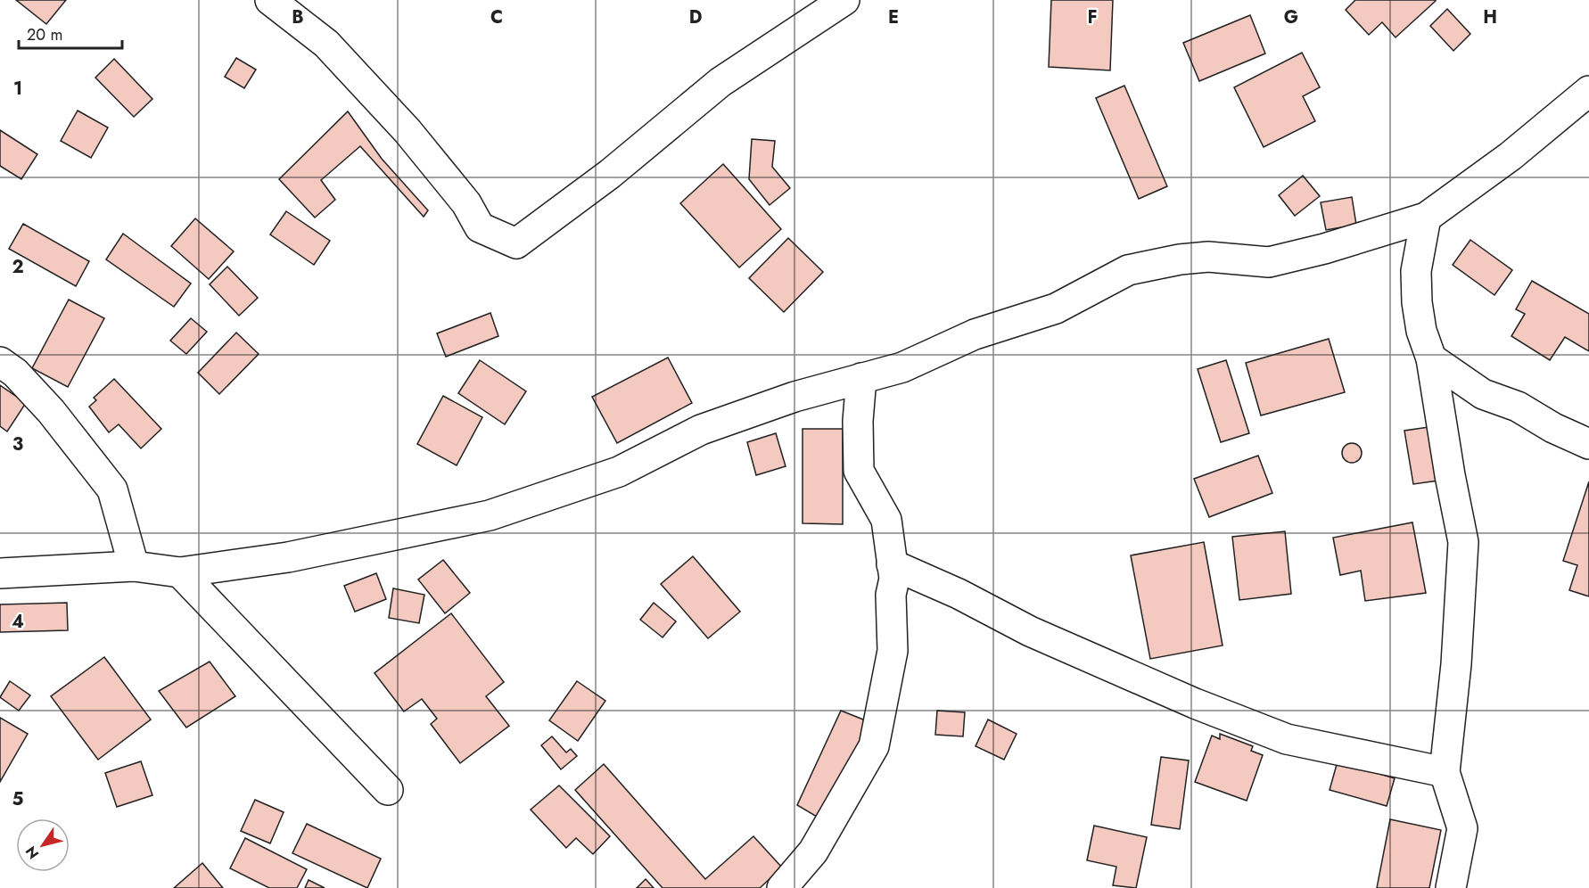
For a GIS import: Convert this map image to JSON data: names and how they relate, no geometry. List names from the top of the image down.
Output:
{
  "scale_bar": "20 m",
  "north": "bottom left",
  "grid": {
    "columns": [
      "B",
      "C",
      "D",
      "E",
      "F",
      "G",
      "H"
    ],
    "rows": [
      "1",
      "2",
      "3",
      "4",
      "5"
    ]
  }
}
